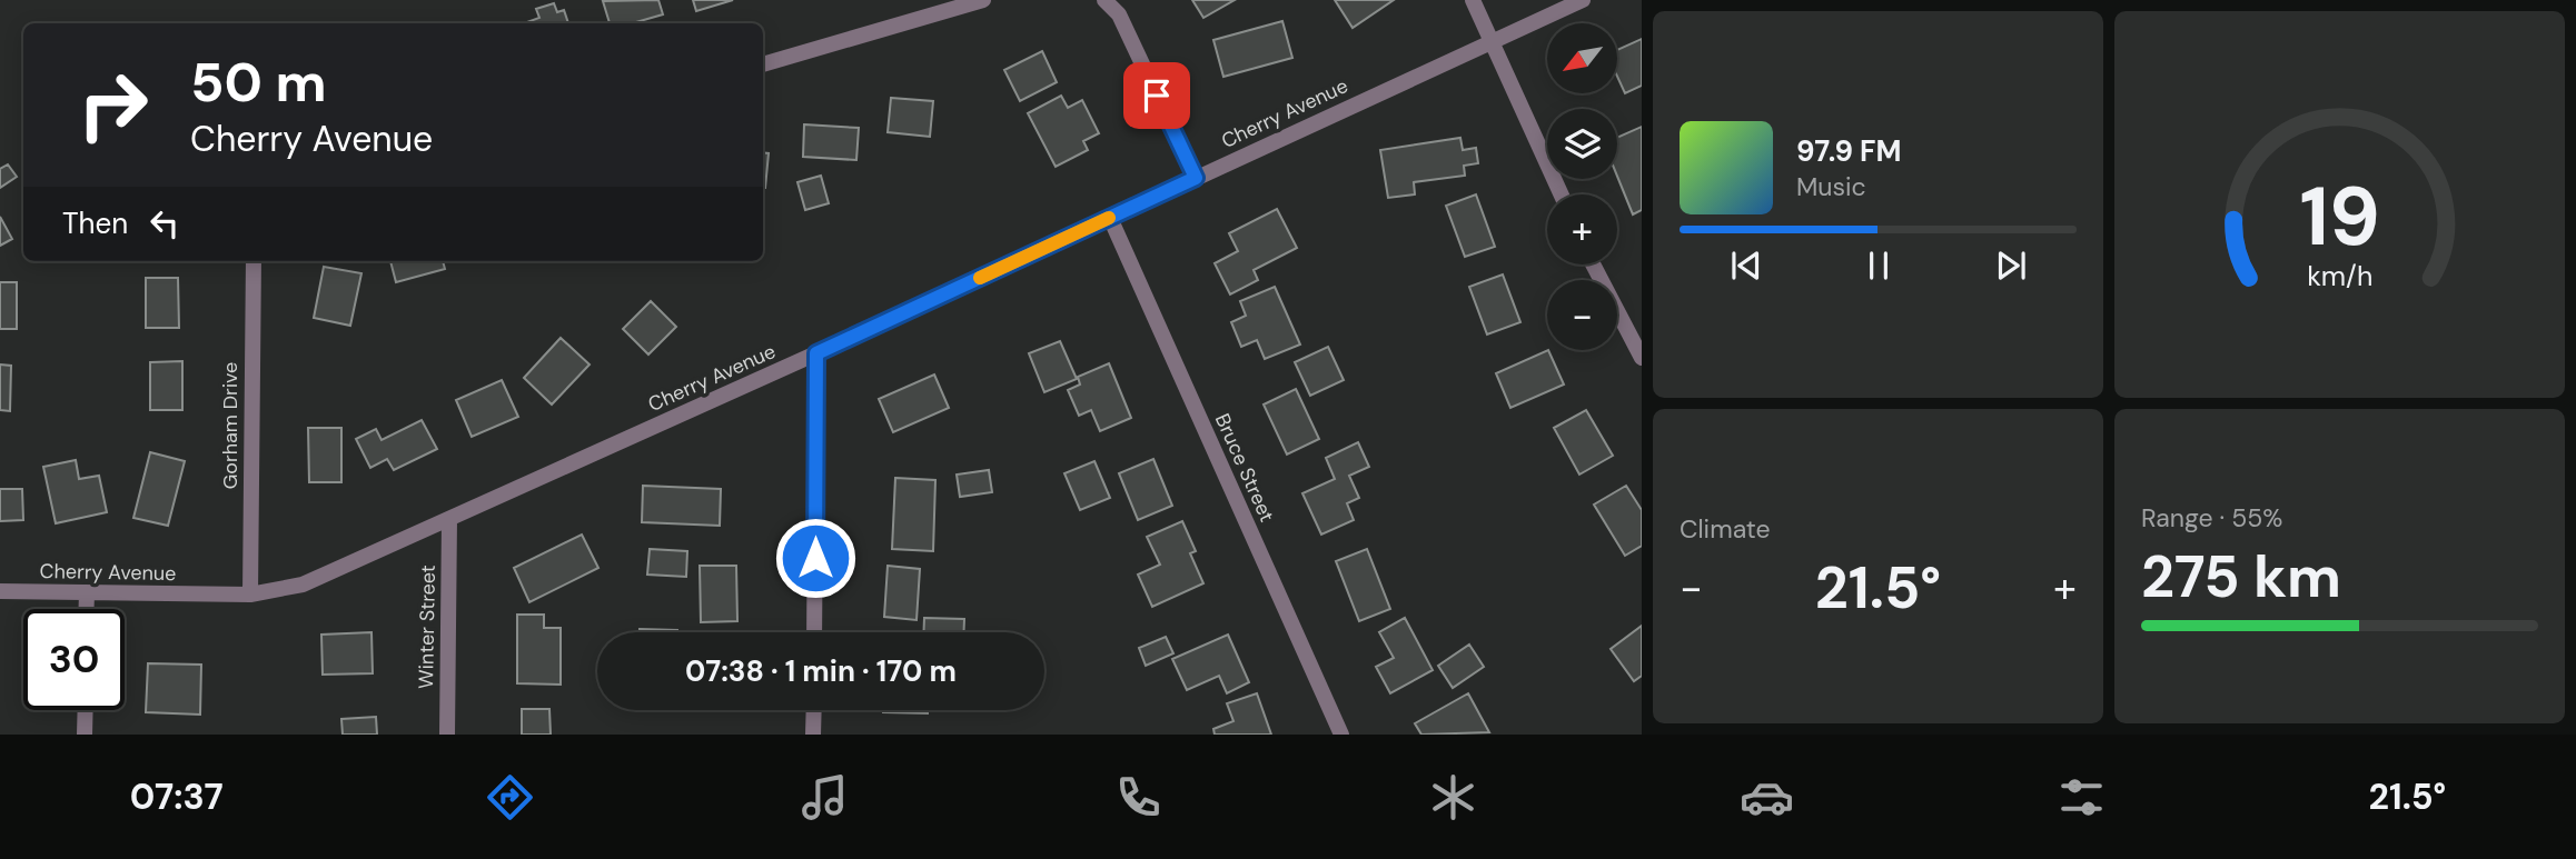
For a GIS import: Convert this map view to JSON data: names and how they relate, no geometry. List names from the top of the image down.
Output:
{
  "streets": {
    "street": [
      "Cherry Avenue",
      "Gorham Drive",
      "Bruce Street",
      "Winter Street"
    ]
  },
  "crossings": [
    ["Cherry Avenue", "Gorham Drive"],
    ["Cherry Avenue", "Bruce Street"],
    ["Cherry Avenue", "Winter Street"]
  ],
  "north": "bottom left",
  "page": {
    "map_buttons": ["+", "−"],
    "turn": ["50 m", "Cherry Avenue"],
    "song": ["97.9 FM", "Music"],
    "then": "Then",
    "tile": [
      "Climate",
      ["Range · 55%", "275 km"]
    ],
    "heat": ["−", "21.5°", "+"],
    "limit": "30",
    "trip": "07:38 · 1 min · 170 m",
    "tabs": ["07:37", "21.5°"],
    "gauge": ["19", "km/h"]
  }
}
